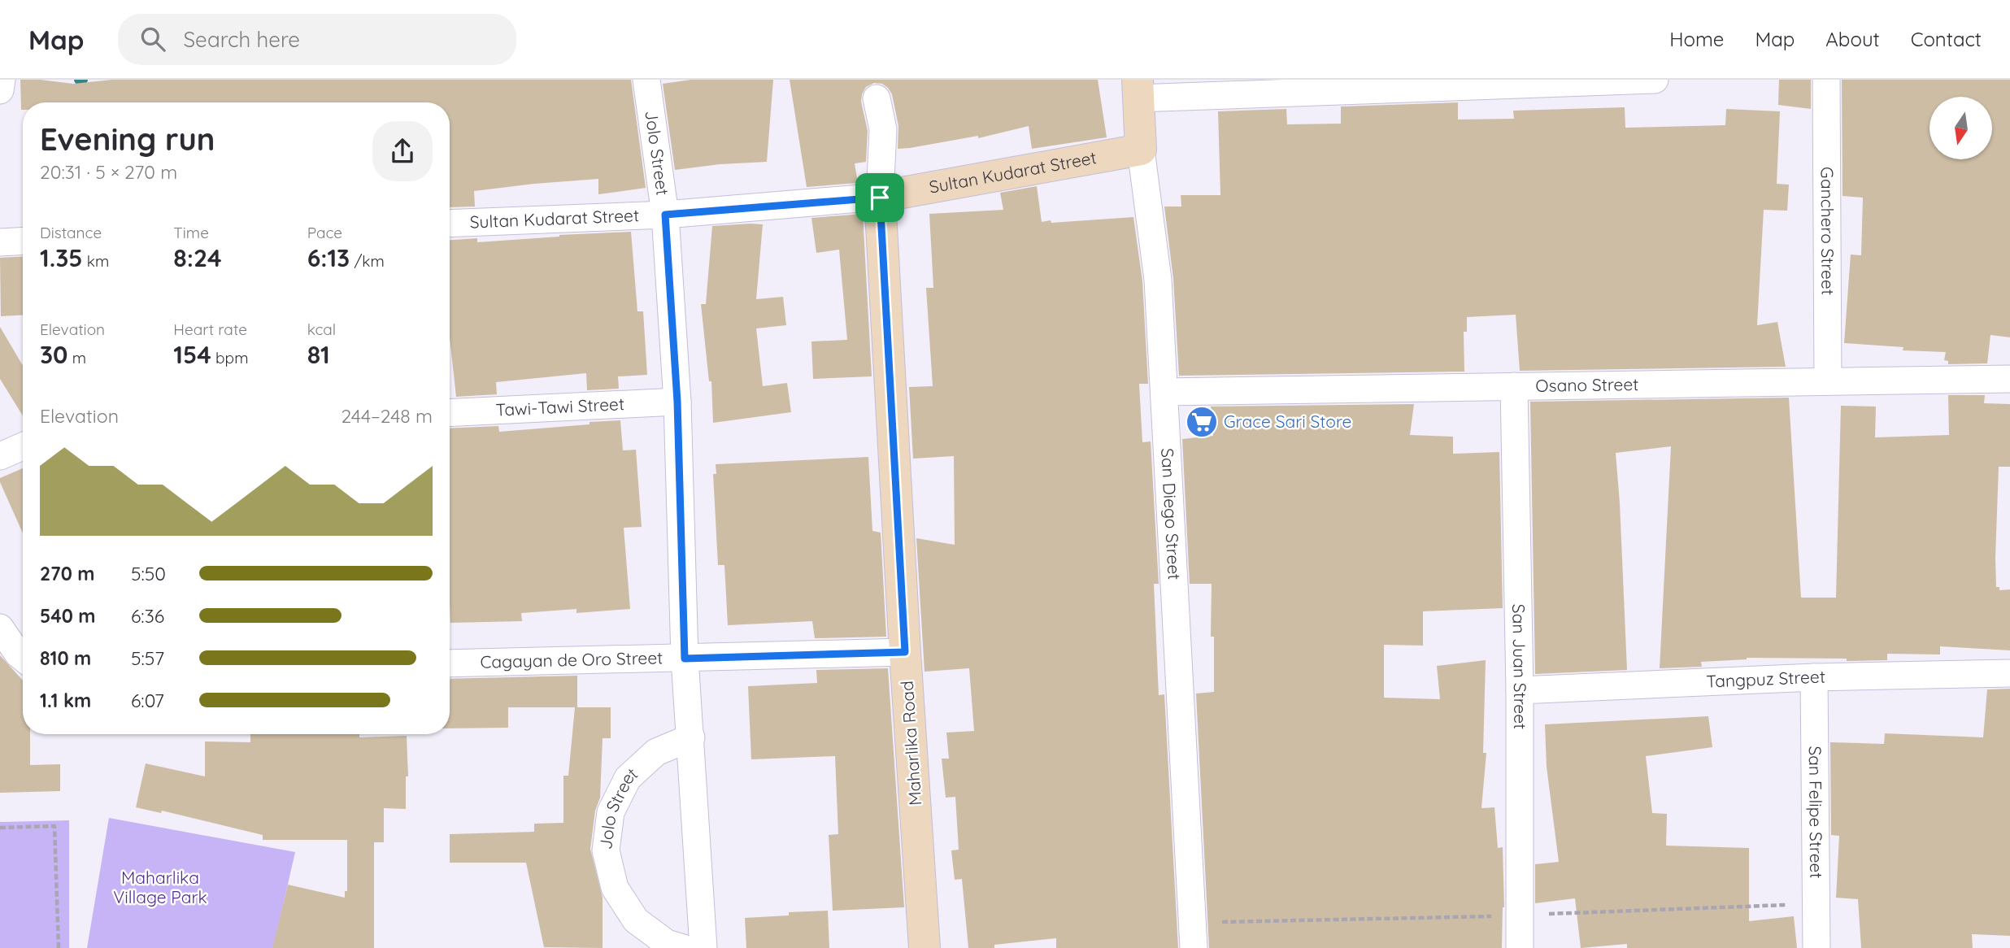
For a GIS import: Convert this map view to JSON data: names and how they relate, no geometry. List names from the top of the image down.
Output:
{
  "streets": {
    "street": [
      "Jolo Street",
      "Sultan Kudarat Street",
      "Ganchero Street",
      "Osano Street",
      "Tawi-Tawi Street",
      "San Diego Street",
      "Cagayan de Oro Street",
      "San Juan Street",
      "Tangpuz Street",
      "Maharlika Road",
      "San Felipe Street"
    ]
  },
  "crossings": [
    ["Jolo Street", "Sultan Kudarat Street"],
    ["Jolo Street", "Tawi-Tawi Street"],
    ["Jolo Street", "Cagayan de Oro Street"],
    ["Sultan Kudarat Street", "San Diego Street"],
    ["Sultan Kudarat Street", "Maharlika Road"],
    ["Ganchero Street", "Osano Street"],
    ["Osano Street", "San Diego Street"],
    ["Osano Street", "San Juan Street"],
    ["Cagayan de Oro Street", "Maharlika Road"],
    ["San Juan Street", "Tangpuz Street"],
    ["Tangpuz Street", "San Felipe Street"]
  ],
  "parks": ["Maharlika Village Park"],
  "places": {
    "supermarket": ["Grace Sari Store"]
  },
  "north": "bottom",
  "page": {
    "header": "Map",
    "search": "Search here",
    "nav": [
      "Home",
      "Map",
      "About",
      "Contact"
    ],
    "heading": ["Evening run", "20:31 · 5 × 270 m"],
    "stats": [
      ["Distance", "1.35 km"],
      ["Time", "8:24"],
      ["Pace", "6:13 /km"],
      ["Elevation", "30 m"],
      ["Heart rate", "154 bpm"],
      ["kcal", "81"]
    ],
    "chart": ["Elevation", "244–248 m"],
    "list": [
      {
        "name": "270 m",
        "note": "5:50"
      },
      {
        "name": "540 m",
        "note": "6:36"
      },
      {
        "name": "810 m",
        "note": "5:57"
      },
      {
        "name": "1.1 km",
        "note": "6:07"
      }
    ]
  }
}
